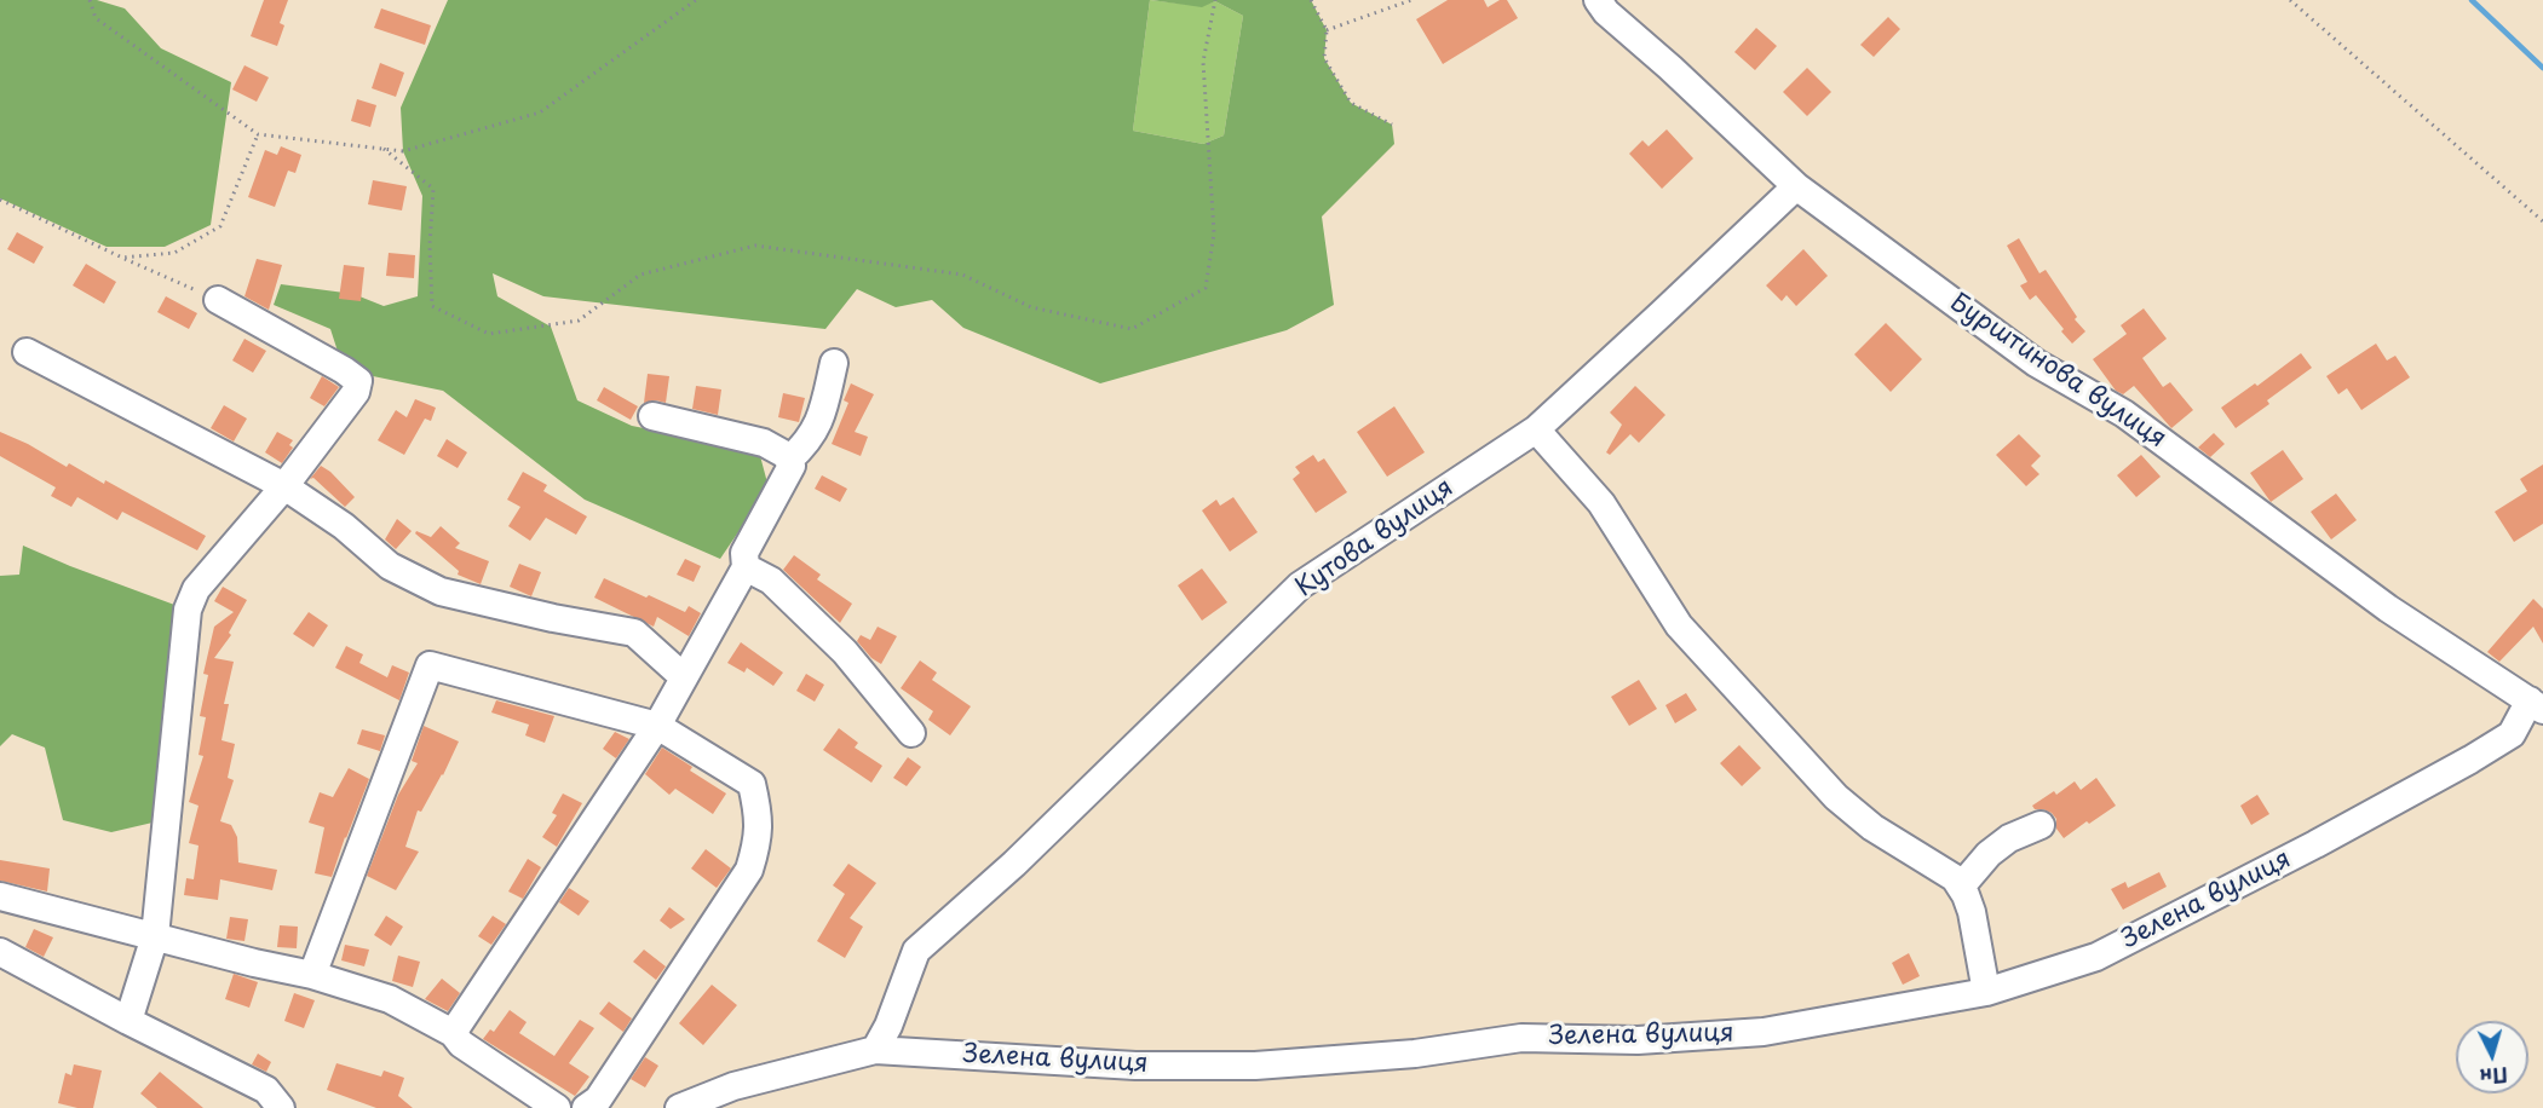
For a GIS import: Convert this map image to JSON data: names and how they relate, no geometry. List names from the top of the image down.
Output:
{
  "streets": {
    "street": ["Бурштинова вулиця", "Кутова вулиця", "Зелена вулиця"]
  },
  "crossings": [
    ["Бурштинова вулиця", "Кутова вулиця"],
    ["Бурштинова вулиця", "Зелена вулиця"],
    ["Кутова вулиця", "Зелена вулиця"]
  ],
  "north": "bottom"
}
